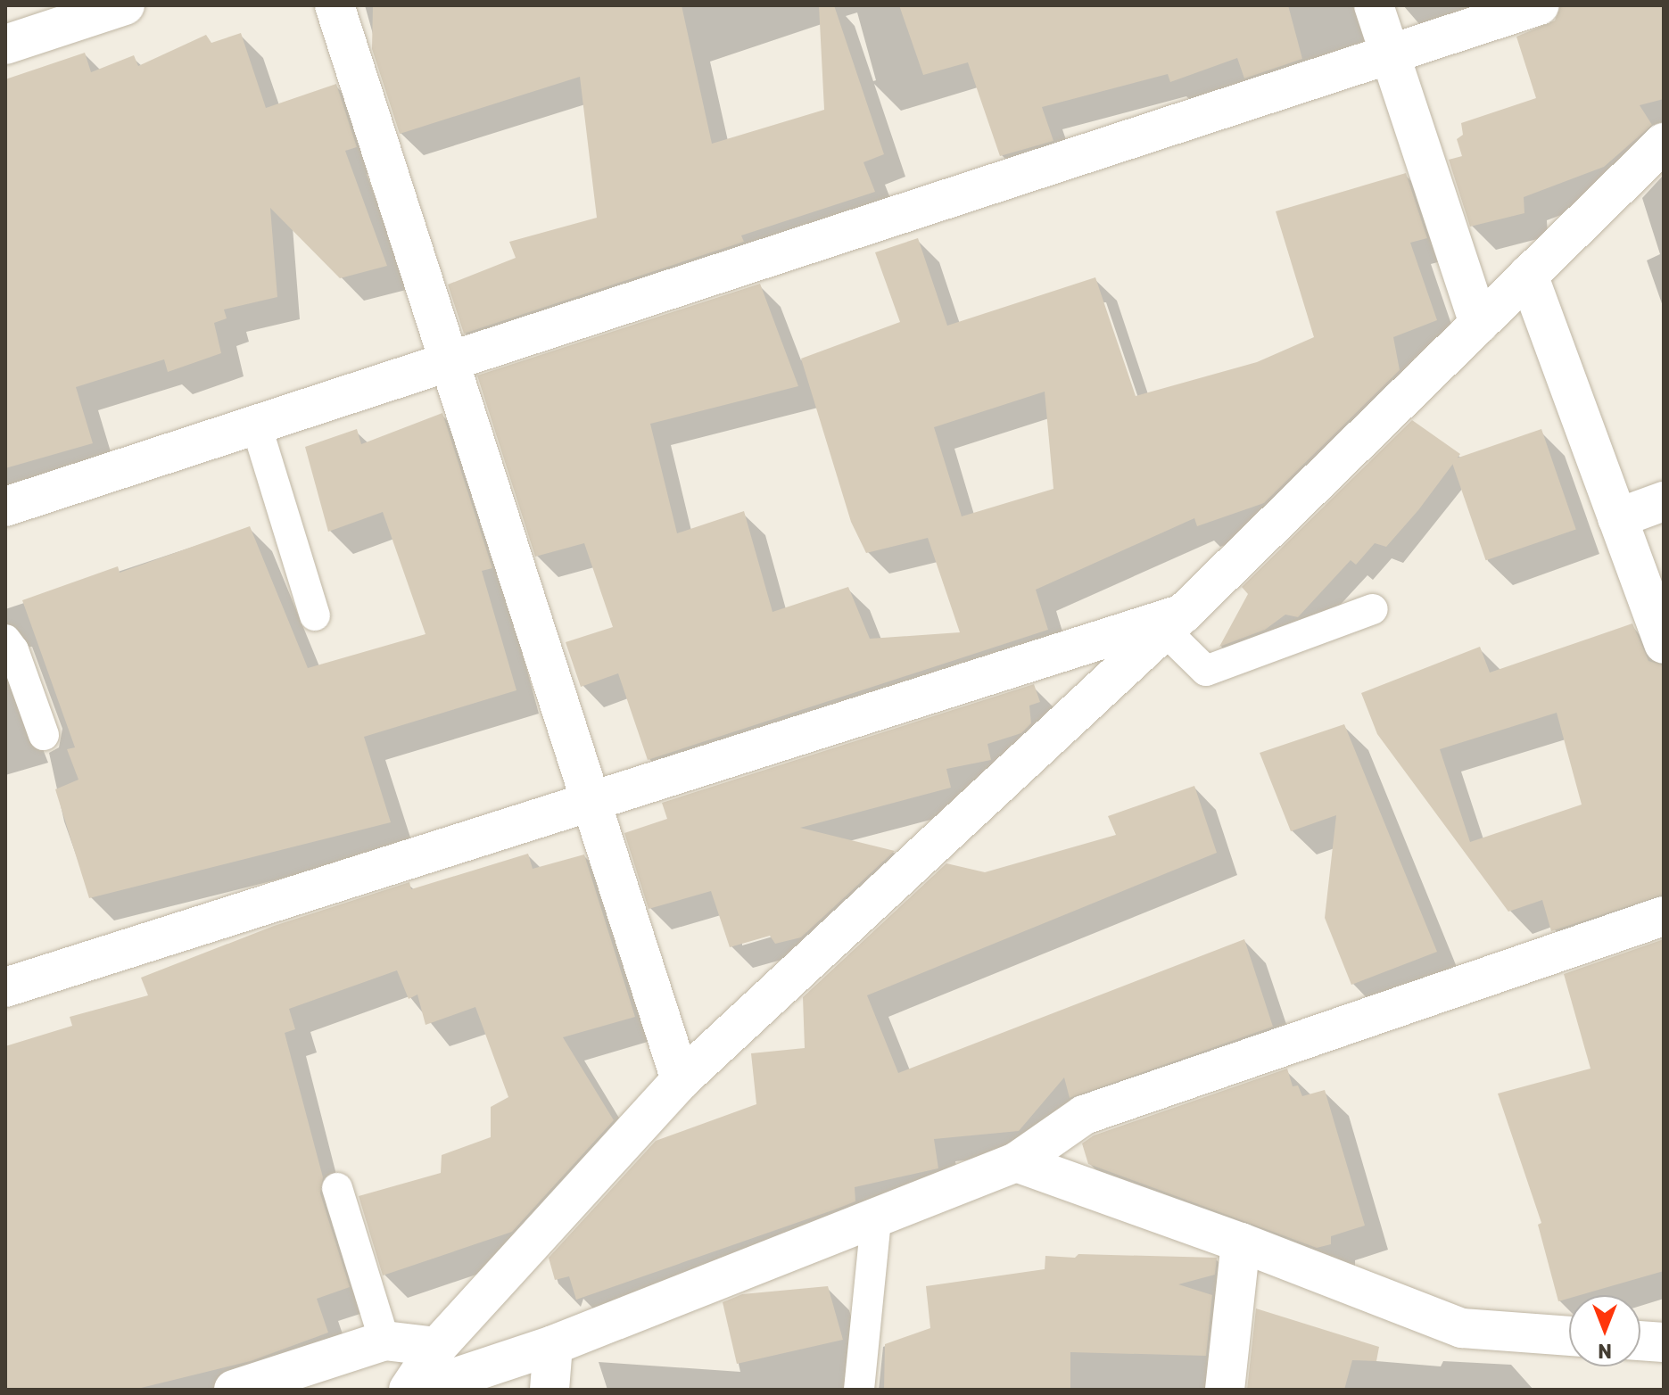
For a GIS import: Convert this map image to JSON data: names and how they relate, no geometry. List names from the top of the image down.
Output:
{
  "north": "bottom"
}
